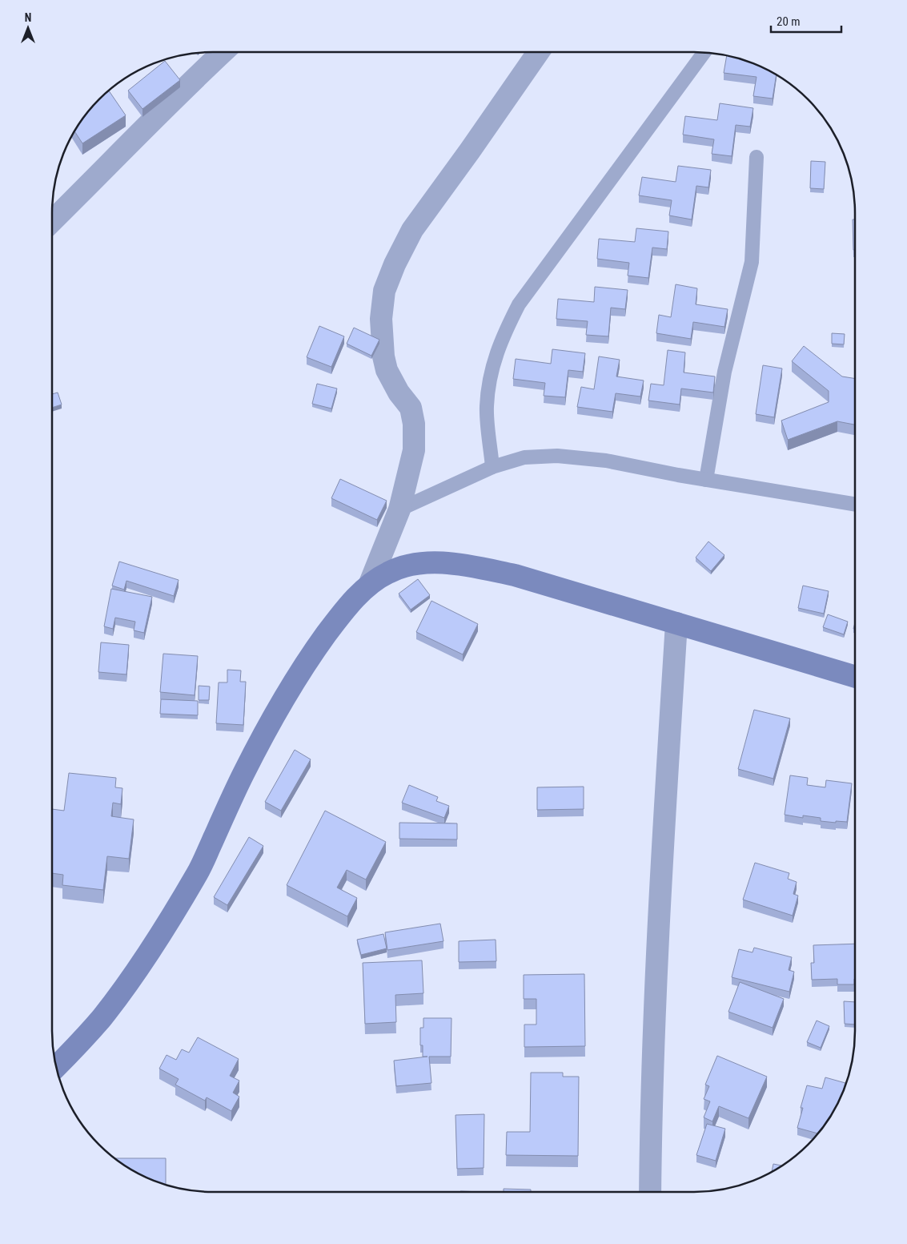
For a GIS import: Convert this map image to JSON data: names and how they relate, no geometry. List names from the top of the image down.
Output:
{
  "scale_bar": "20 m",
  "north": "top"
}
